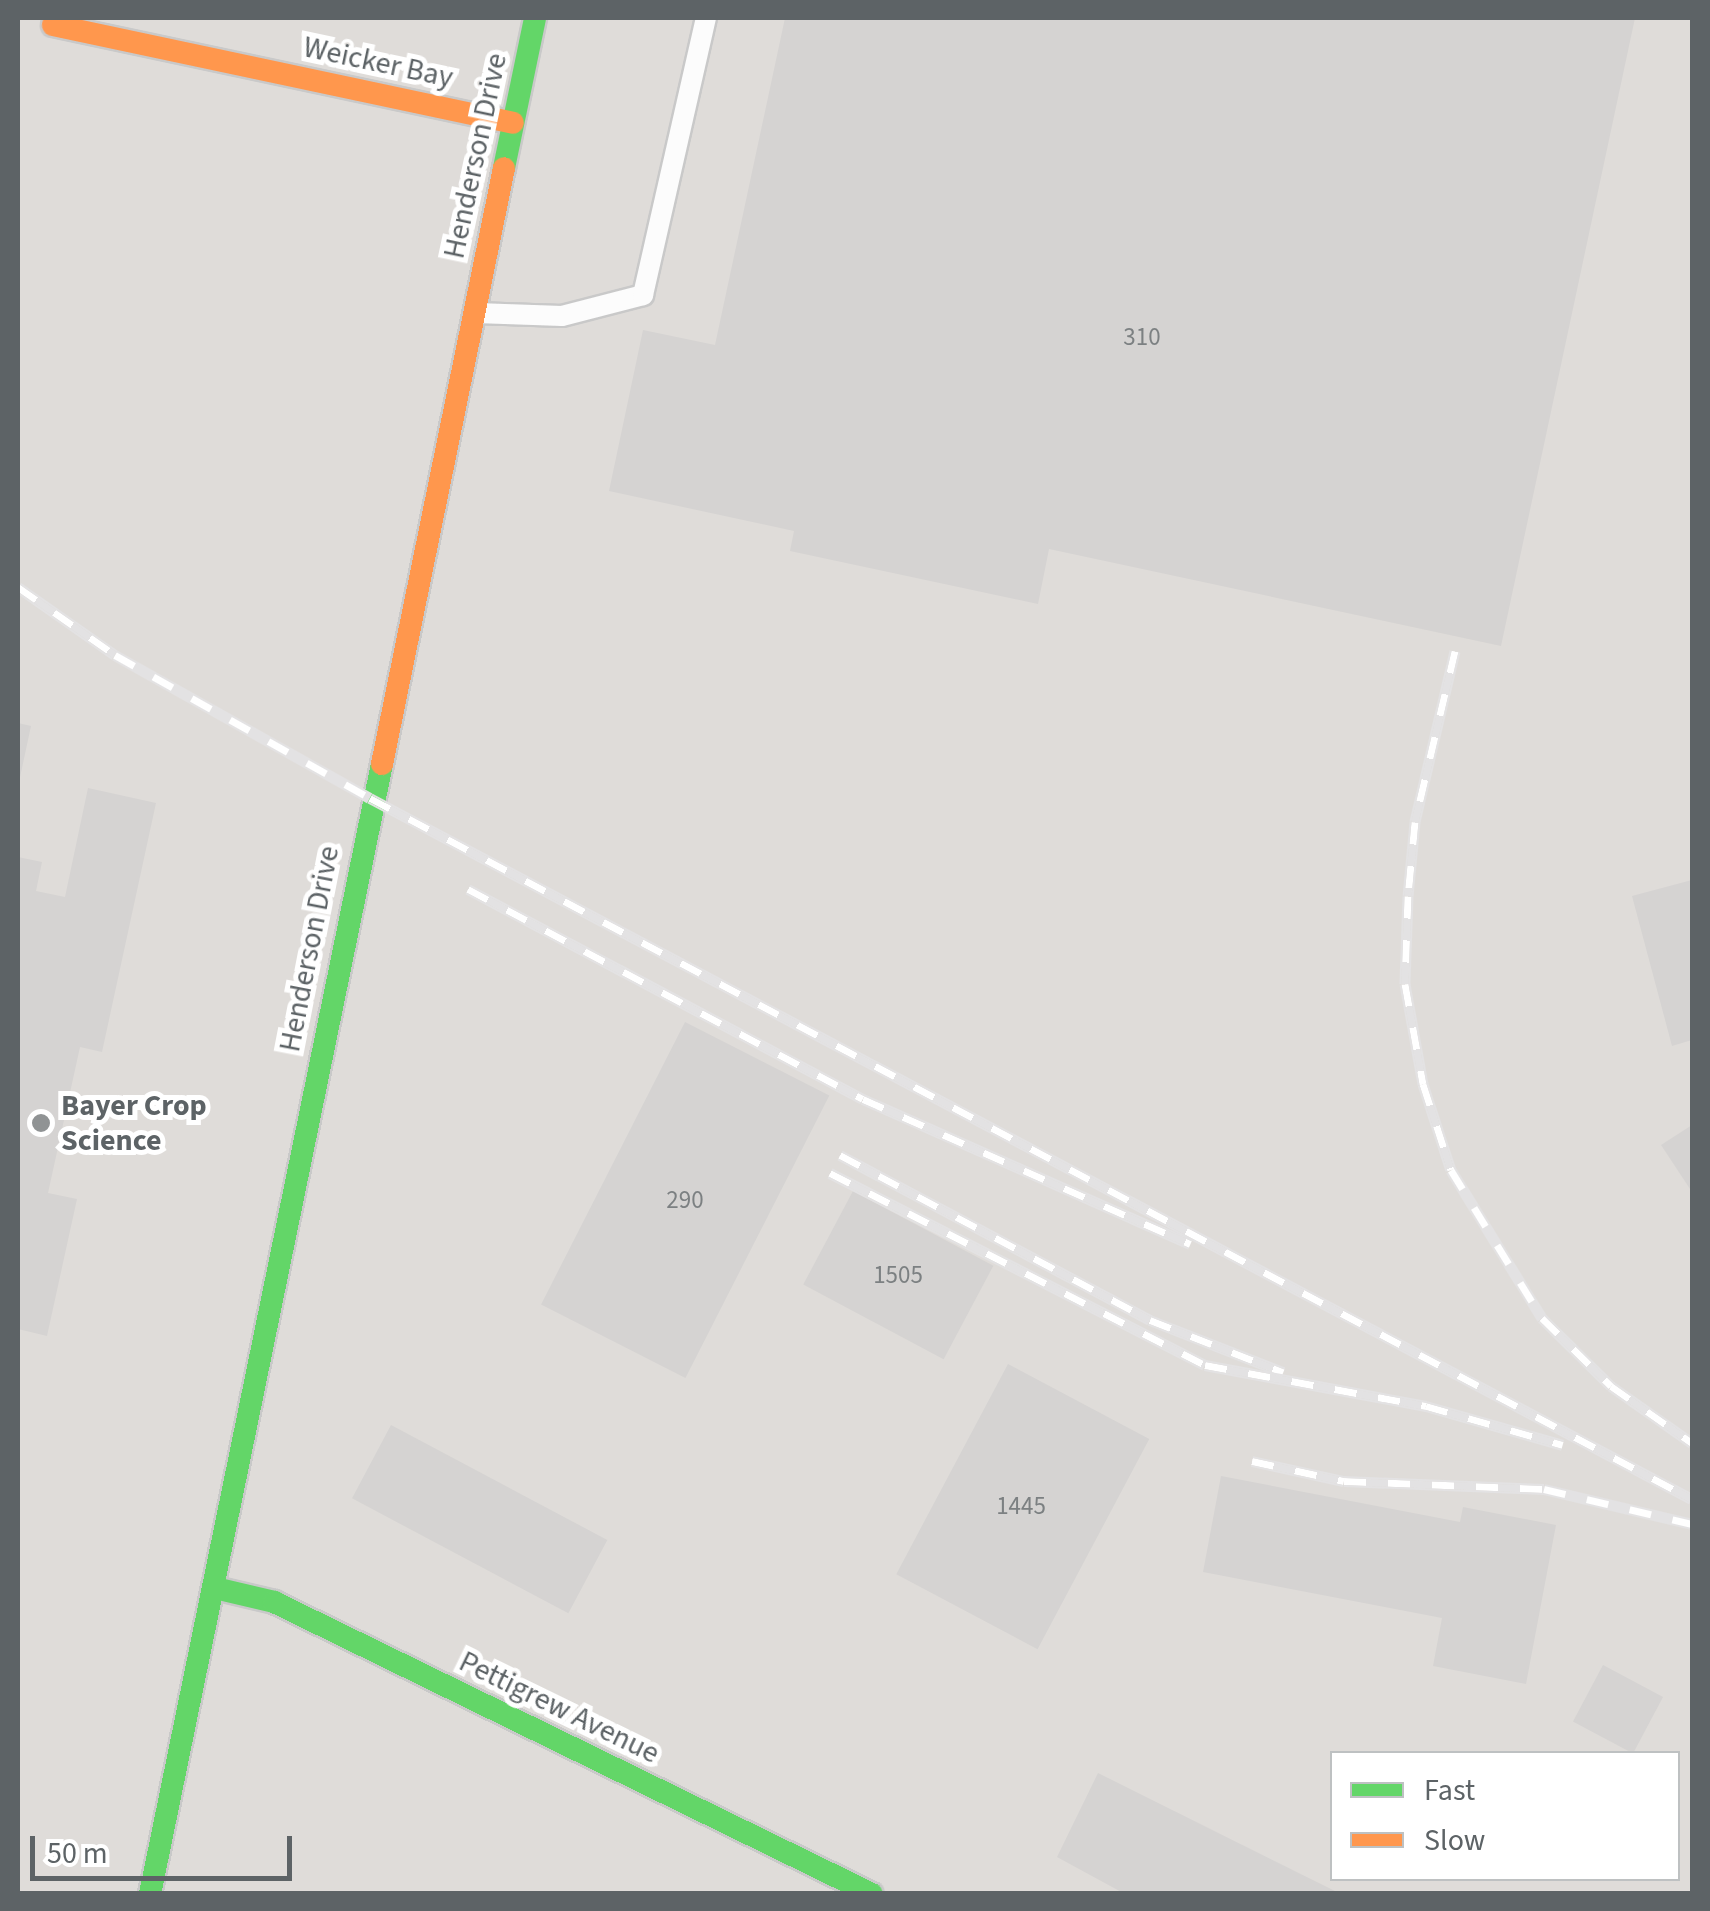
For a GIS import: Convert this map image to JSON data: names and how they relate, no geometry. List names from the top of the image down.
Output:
{
  "streets": {
    "street": ["Weicker Bay", "Henderson Drive", "Pettigrew Avenue"]
  },
  "crossings": [
    ["Weicker Bay", "Henderson Drive"],
    ["Henderson Drive", "Pettigrew Avenue"]
  ],
  "places": ["Bayer Crop Science"],
  "house_numbers": [
    "310",
    "290",
    "1505",
    "1445"
  ],
  "legend": ["Fast", "Slow"],
  "scale_bar": "50 m"
}
